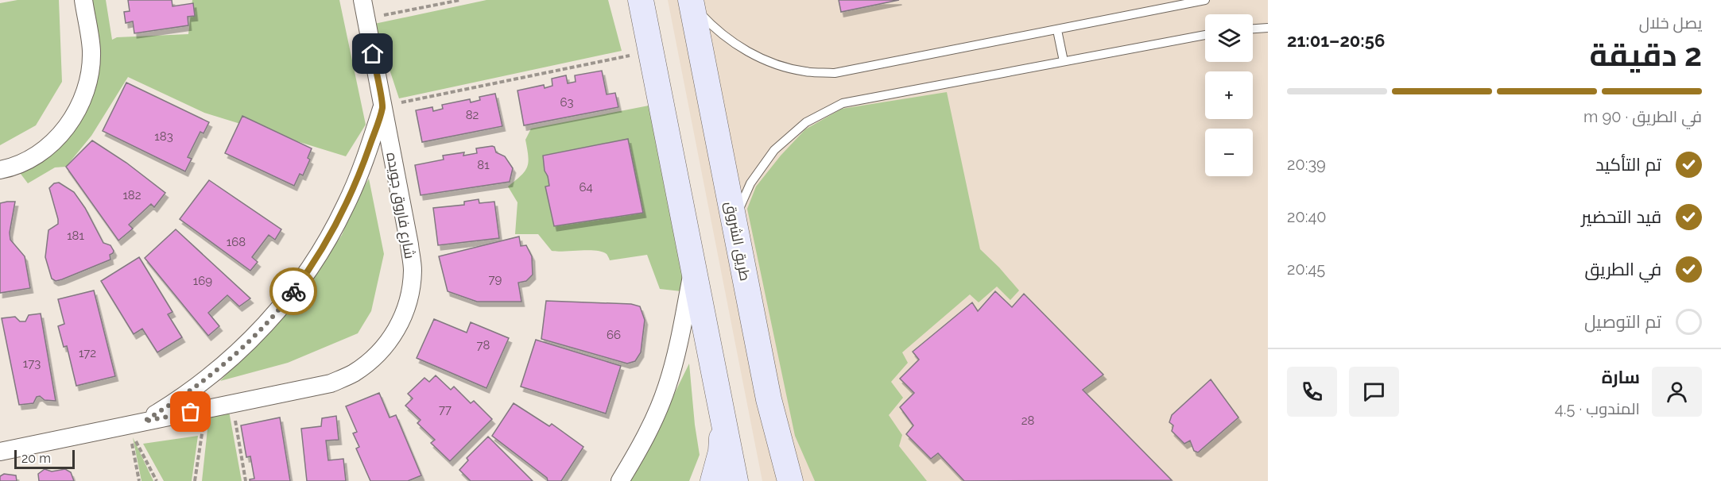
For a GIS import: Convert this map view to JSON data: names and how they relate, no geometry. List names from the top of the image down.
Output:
{
  "streets": {
    "street": ["شارع فاروق جويده", "طريق الشروق"]
  },
  "house_numbers": [
    "63",
    "82",
    "183",
    "81",
    "64",
    "182",
    "181",
    "168",
    "79",
    "169",
    "66",
    "78",
    "172",
    "173",
    "77",
    "28"
  ],
  "scale_bar": "20 m",
  "page": {
    "heading": ["2 دقيقة", "يصل خلال", "20:56–21:01"],
    "panel": ["سارة", "المندوب · 4.5"],
    "map_buttons": ["+", "−"],
    "bar": "في الطريق · 90 m",
    "list": [
      ["تم التأكيد", "20:39"],
      ["قيد التحضير", "20:40"],
      ["في الطريق", "20:45"],
      "تم التوصيل"
    ],
    "scale": "20 m"
  }
}
